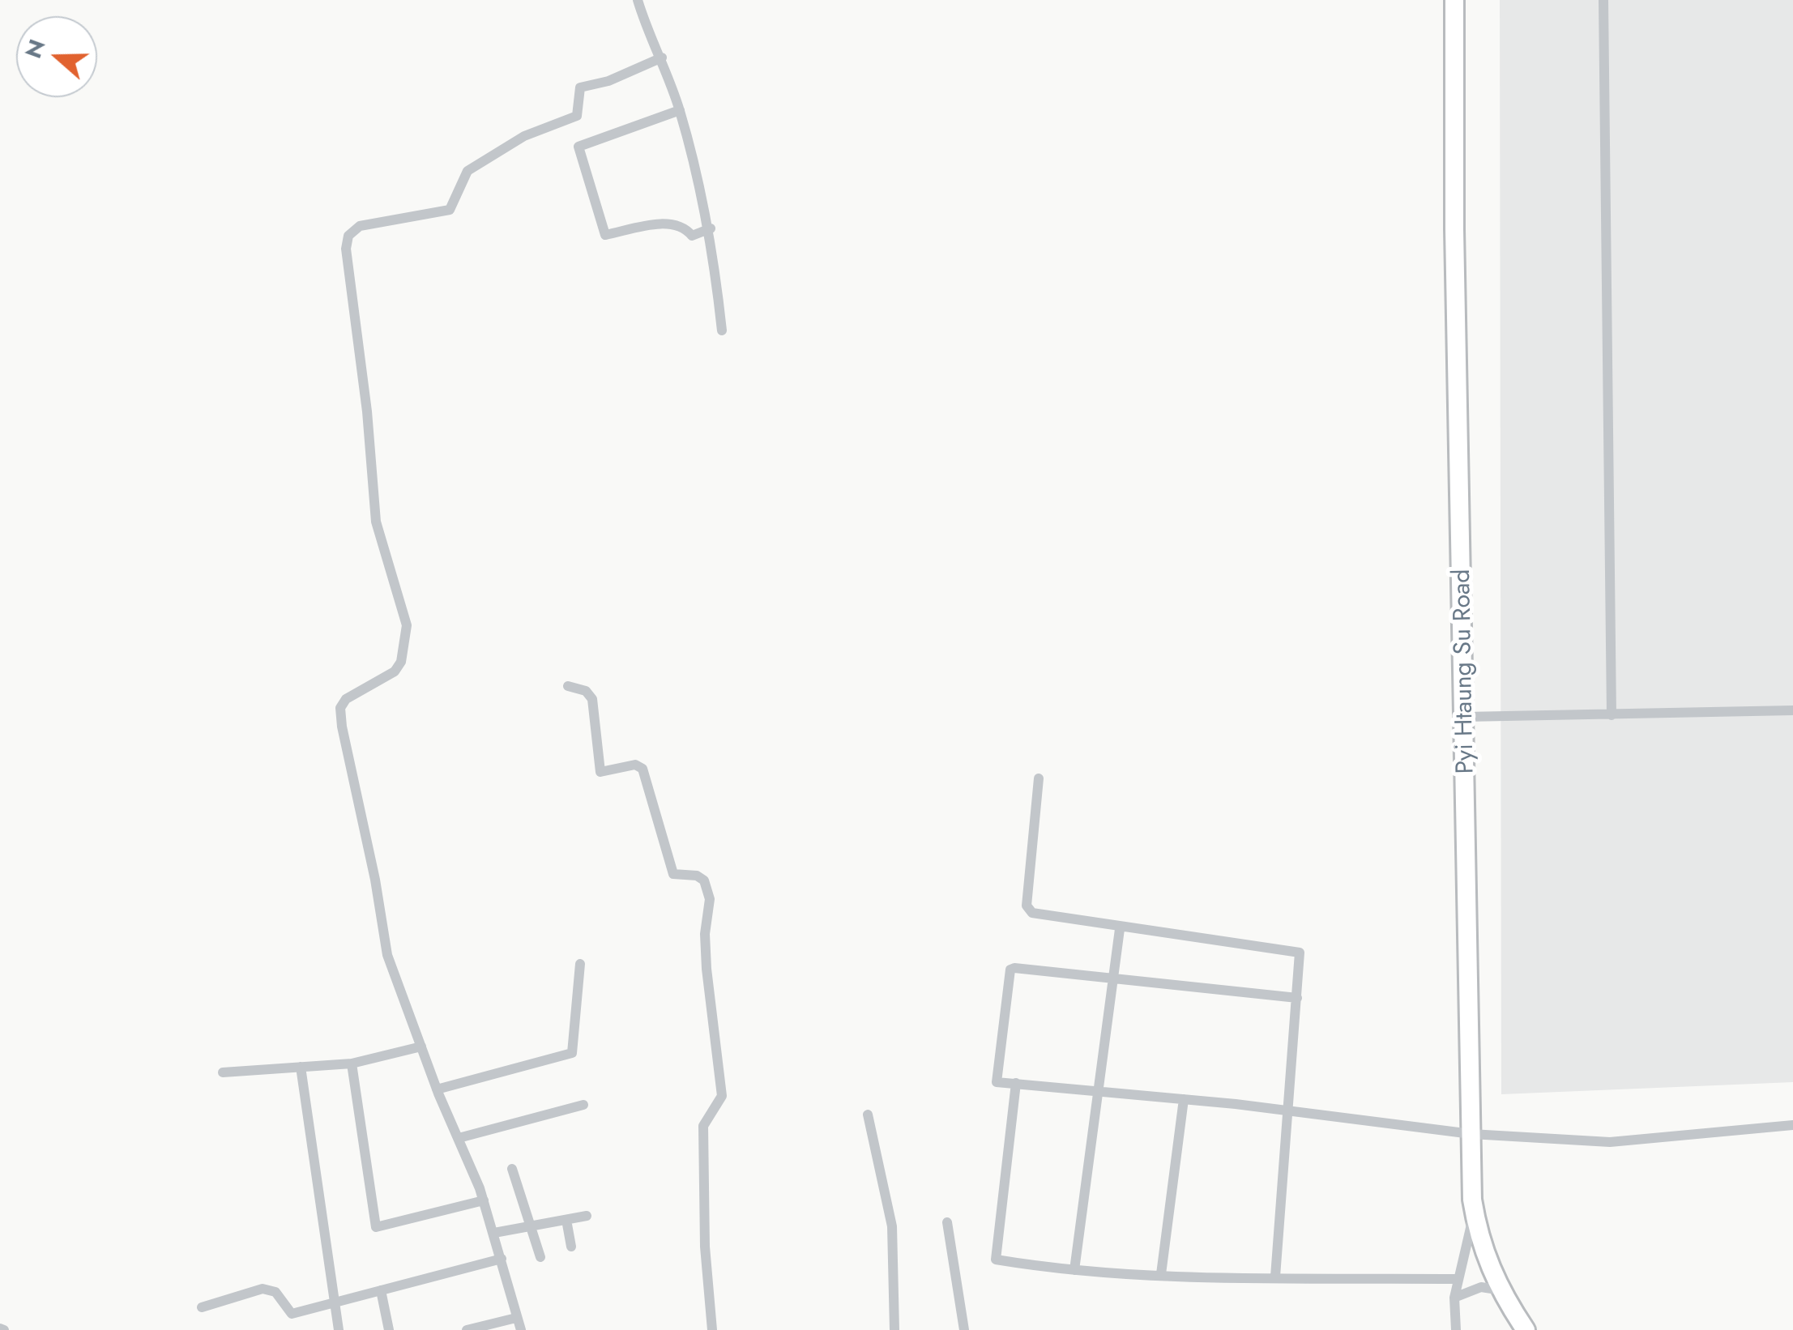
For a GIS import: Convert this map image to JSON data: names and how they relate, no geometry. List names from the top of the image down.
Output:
{
  "streets": {
    "highway": ["Pyi Htaung Su Road"]
  },
  "north": "left"
}
